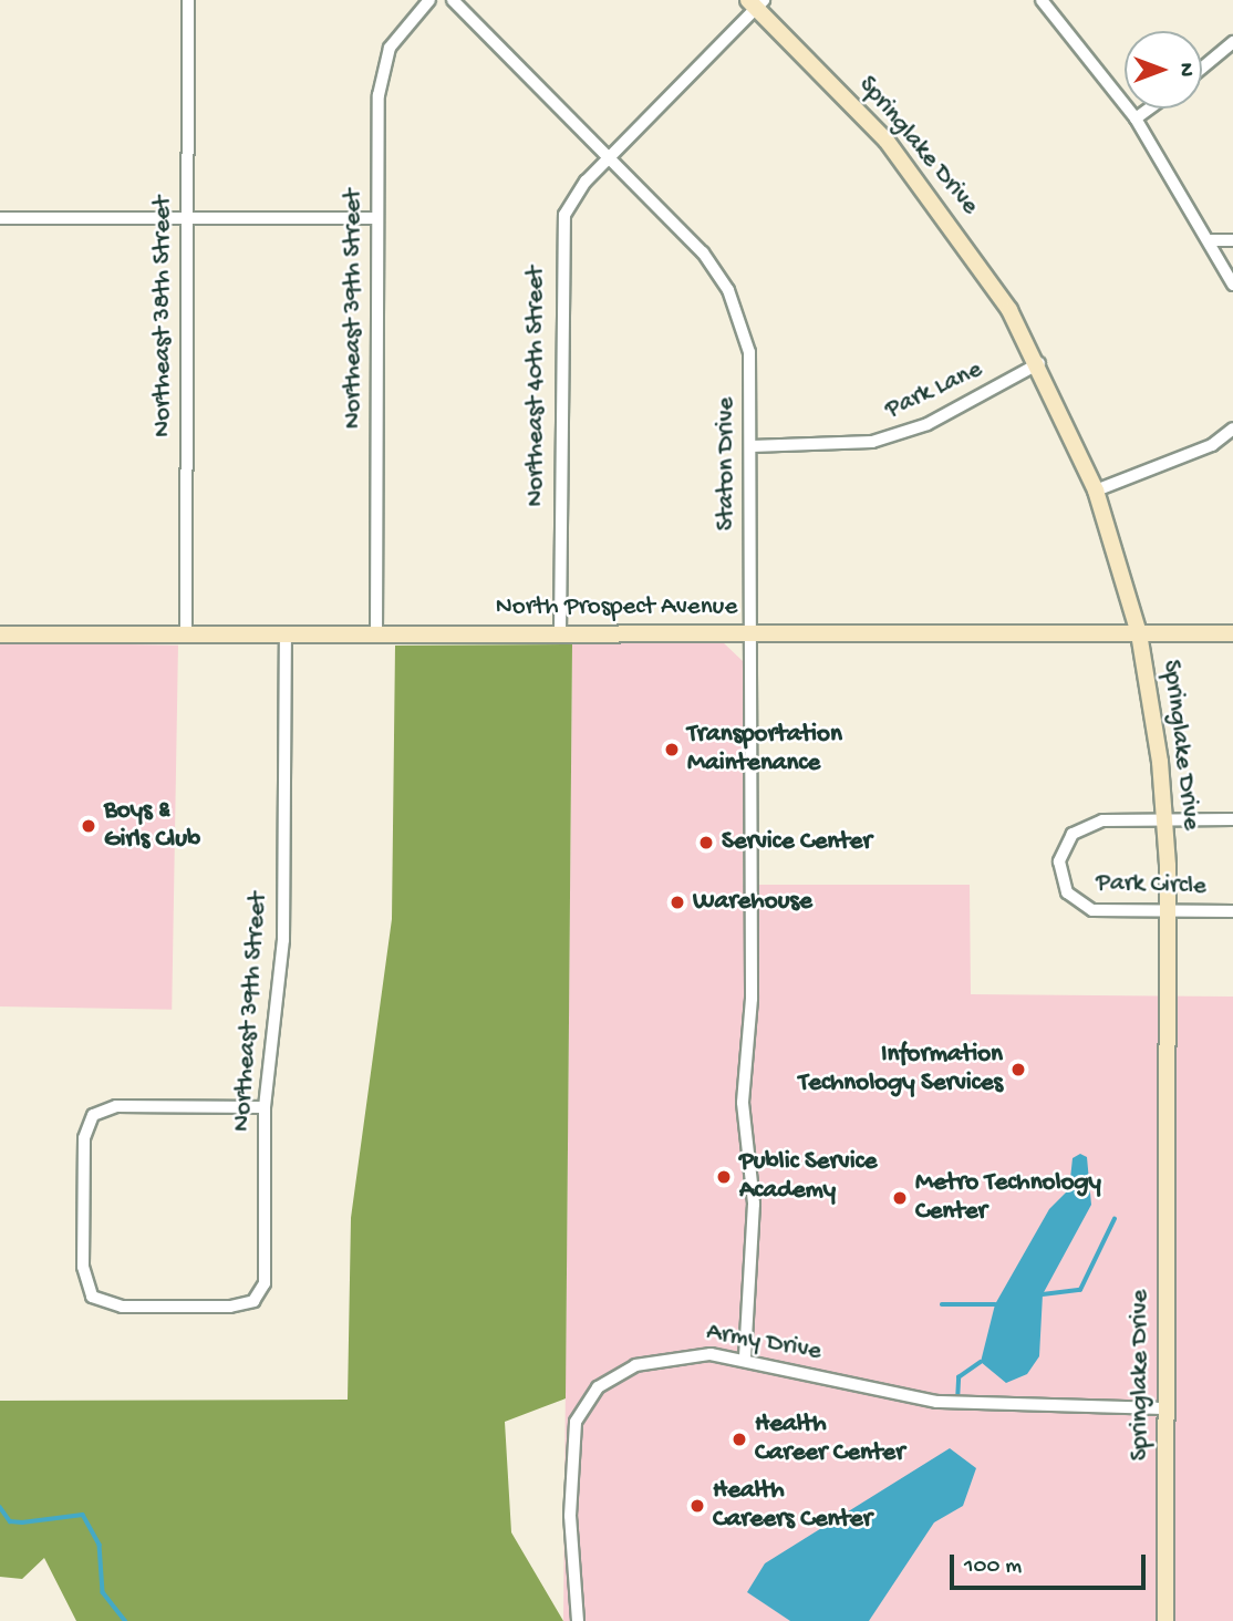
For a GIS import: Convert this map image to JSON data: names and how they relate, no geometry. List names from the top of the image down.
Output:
{
  "streets": {
    "street": [
      "Springlake Drive",
      "Northeast 39th Street",
      "Northeast 38th Street",
      "Northeast 40th Street",
      "Park Lane",
      "Staton Drive",
      "North Prospect Avenue",
      "Park Circle",
      "Army Drive"
    ]
  },
  "crossings": [
    ["Springlake Drive", "Northeast 40th Street"],
    ["Springlake Drive", "Park Lane"],
    ["Springlake Drive", "North Prospect Avenue"],
    ["Springlake Drive", "Park Circle"],
    ["Springlake Drive", "Army Drive"],
    ["Northeast 39th Street", "North Prospect Avenue"],
    ["Northeast 38th Street", "North Prospect Avenue"],
    ["Northeast 40th Street", "Staton Drive"],
    ["Northeast 40th Street", "North Prospect Avenue"],
    ["Park Lane", "Staton Drive"],
    ["Staton Drive", "North Prospect Avenue"],
    ["Staton Drive", "Army Drive"]
  ],
  "places": [
    "Transportation Maintenance",
    "Boys & Girls Club",
    "Service Center",
    "Warehouse",
    "Information Technology Services",
    "Public Service Academy",
    "Metro Technology Center",
    "Health Career Center",
    "Health Careers Center"
  ],
  "scale_bar": "100 m",
  "north": "right"
}
